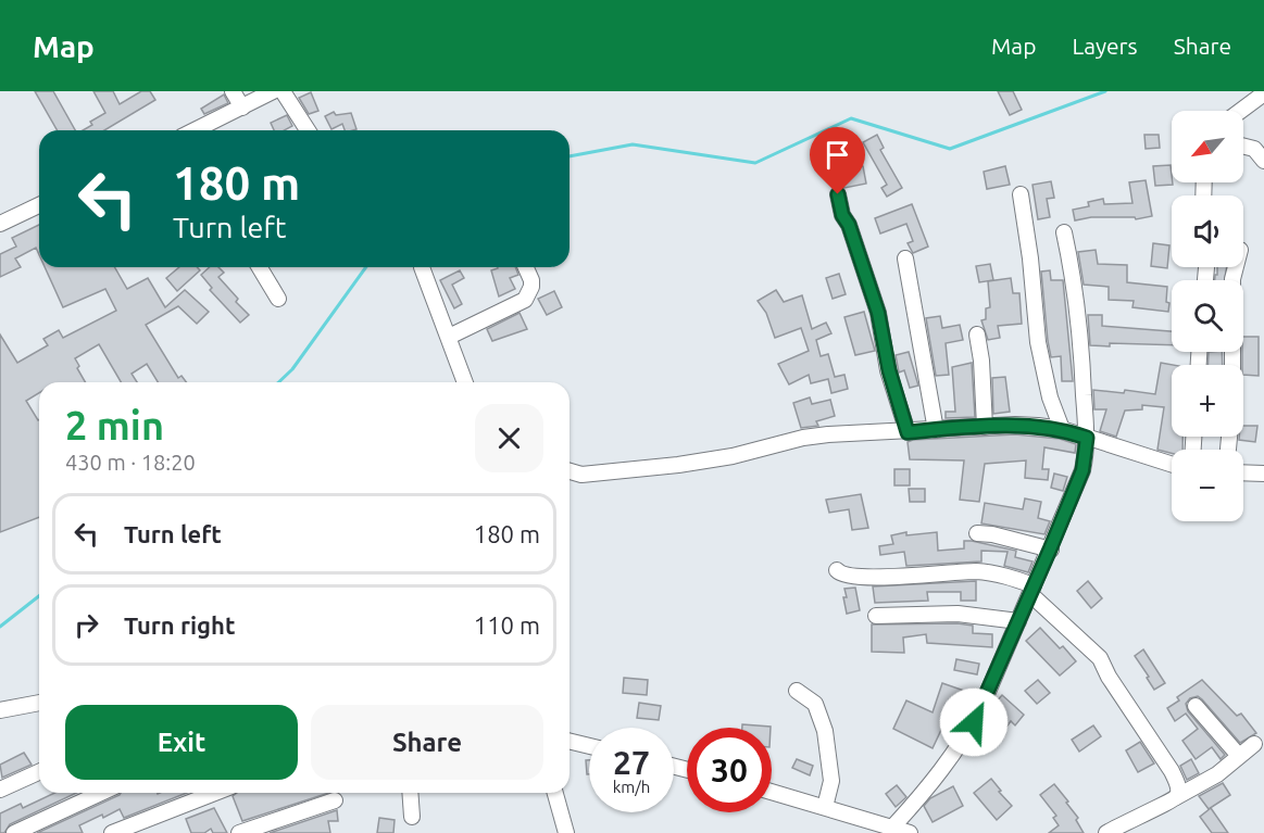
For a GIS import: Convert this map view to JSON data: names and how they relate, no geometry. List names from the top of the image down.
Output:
{
  "north": "bottom left",
  "page": {
    "header": "Map",
    "nav": ["Map", "Layers", "Share"],
    "map_buttons": ["+", "−"],
    "turn": ["180 m", "Turn left"],
    "heading": ["2 min", "430 m · 18:20"],
    "list": [
      {
        "name": "Turn left",
        "value": "180 m"
      },
      {
        "name": "Turn right",
        "value": "110 m"
      }
    ],
    "buttons": ["Exit", "Share"],
    "speed": "27 km/h",
    "limit": "30"
  }
}
